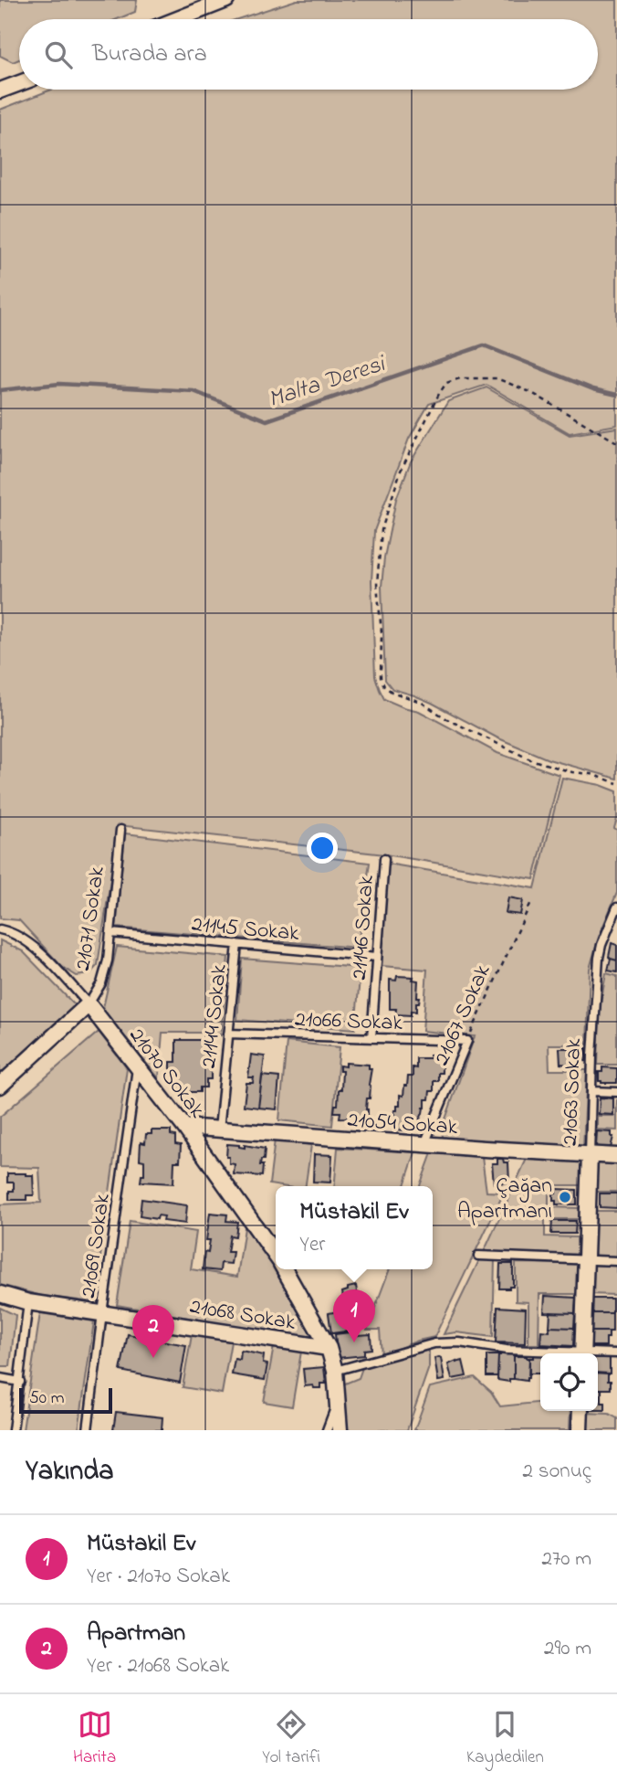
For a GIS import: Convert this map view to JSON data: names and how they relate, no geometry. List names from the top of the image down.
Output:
{
  "streets": {
    "street": [
      "21071 Sokak",
      "21070 Sokak",
      "21063 Sokak",
      "21054 Sokak",
      "21068 Sokak"
    ],
    "lane": [
      "21145 Sokak",
      "21146 Sokak",
      "21067 Sokak",
      "21144 Sokak",
      "21066 Sokak",
      "21069 Sokak"
    ]
  },
  "crossings": [
    ["21071 Sokak", "21145 Sokak"],
    ["21071 Sokak", "21070 Sokak"],
    ["21145 Sokak", "21146 Sokak"],
    ["21145 Sokak", "21144 Sokak"],
    ["21146 Sokak", "21066 Sokak"],
    ["21067 Sokak", "21066 Sokak"],
    ["21067 Sokak", "21054 Sokak"],
    ["21144 Sokak", "21066 Sokak"],
    ["21144 Sokak", "21054 Sokak"],
    ["21070 Sokak", "21054 Sokak"],
    ["21070 Sokak", "21069 Sokak"],
    ["21070 Sokak", "21068 Sokak"],
    ["21063 Sokak", "21054 Sokak"],
    ["21069 Sokak", "21068 Sokak"]
  ],
  "water": ["Malta Deresi"],
  "places": ["Çağan Apartmanı"],
  "scale_bar": "50 m",
  "page": {
    "search": "Burada ara",
    "popup": ["Müstakil Ev", "Yer"],
    "pins": ["1", "2"],
    "scale": "50 m",
    "heading": ["Yakında", "2 sonuç"],
    "list": [
      {
        "mark": "1",
        "name": "Müstakil Ev",
        "note": "Yer · 21070 Sokak",
        "value": "270 m"
      },
      {
        "mark": "2",
        "name": "Apartman",
        "note": "Yer · 21068 Sokak",
        "value": "290 m"
      }
    ],
    "nav": ["Harita", "Yol tarifi", "Kaydedilen"]
  }
}
